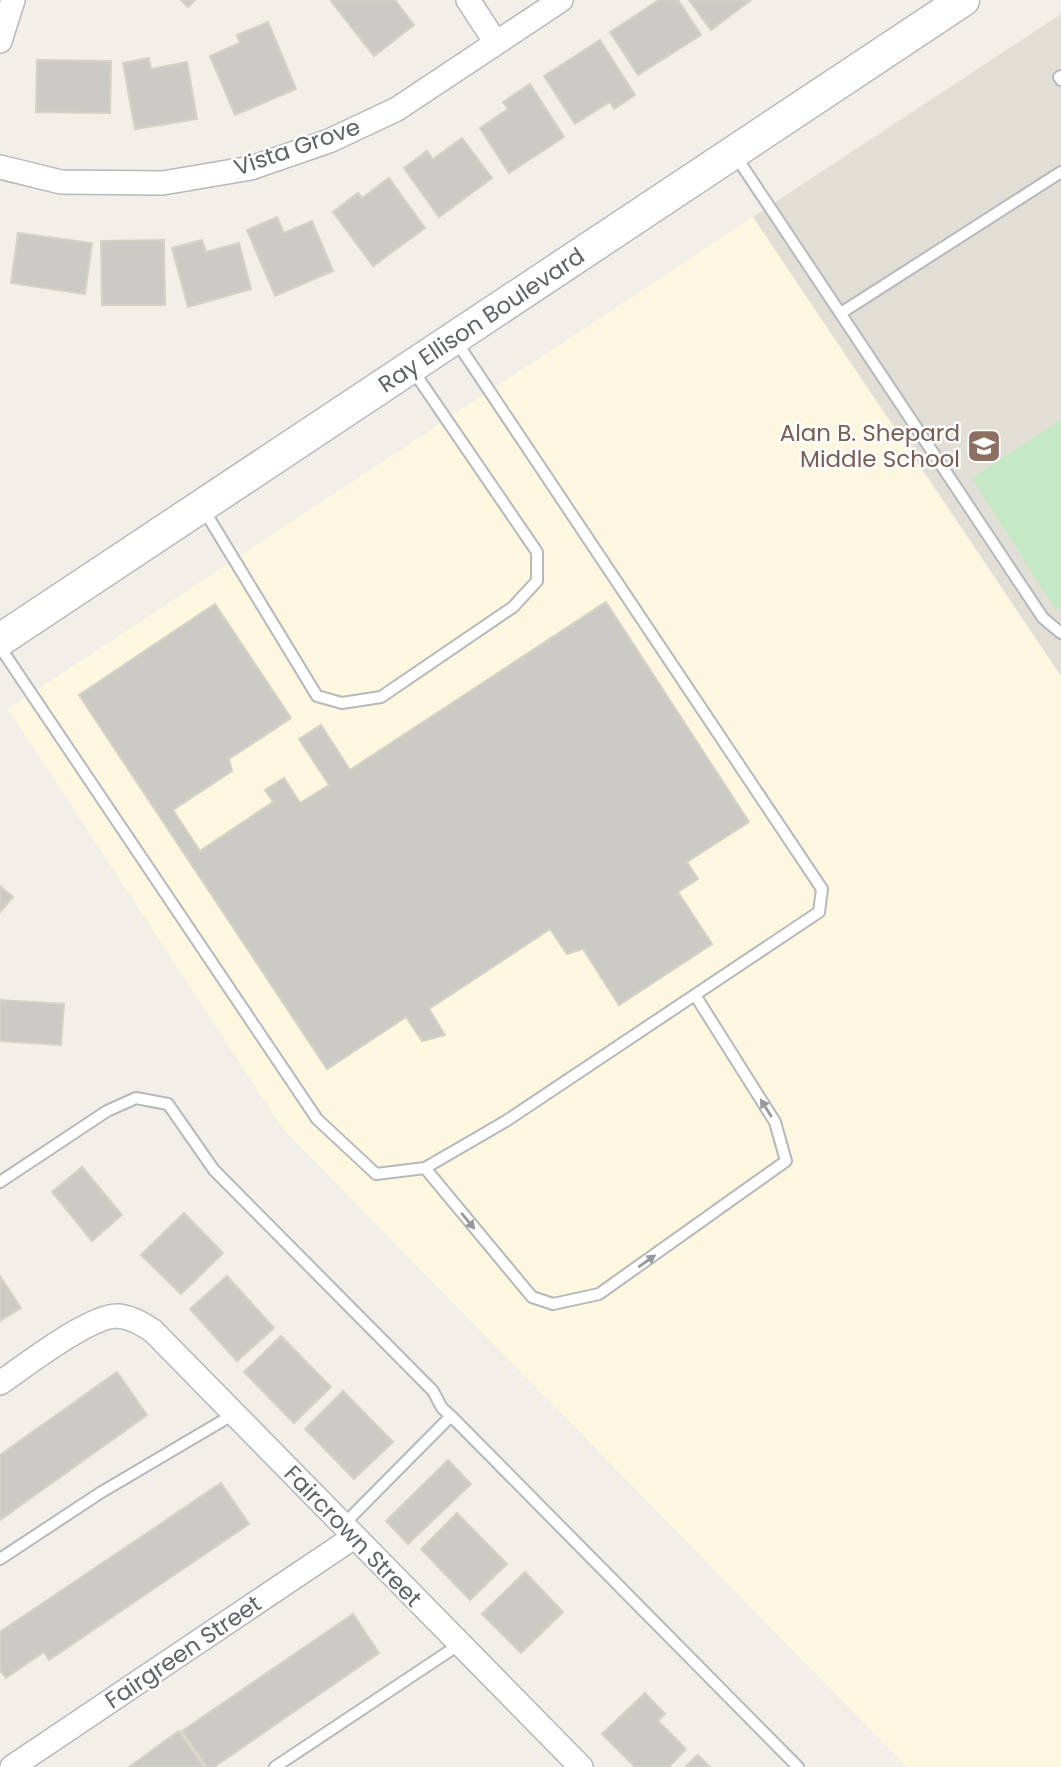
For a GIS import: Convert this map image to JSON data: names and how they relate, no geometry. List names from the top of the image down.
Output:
{
  "streets": {
    "main road": ["Ray Ellison Boulevard"],
    "street": ["Vista Grove", "Faircrown Street", "Fairgreen Street"]
  },
  "crossings": [
    ["Faircrown Street", "Fairgreen Street"]
  ],
  "places": {
    "school or university": ["Alan B. Shepard Middle School"]
  }
}
